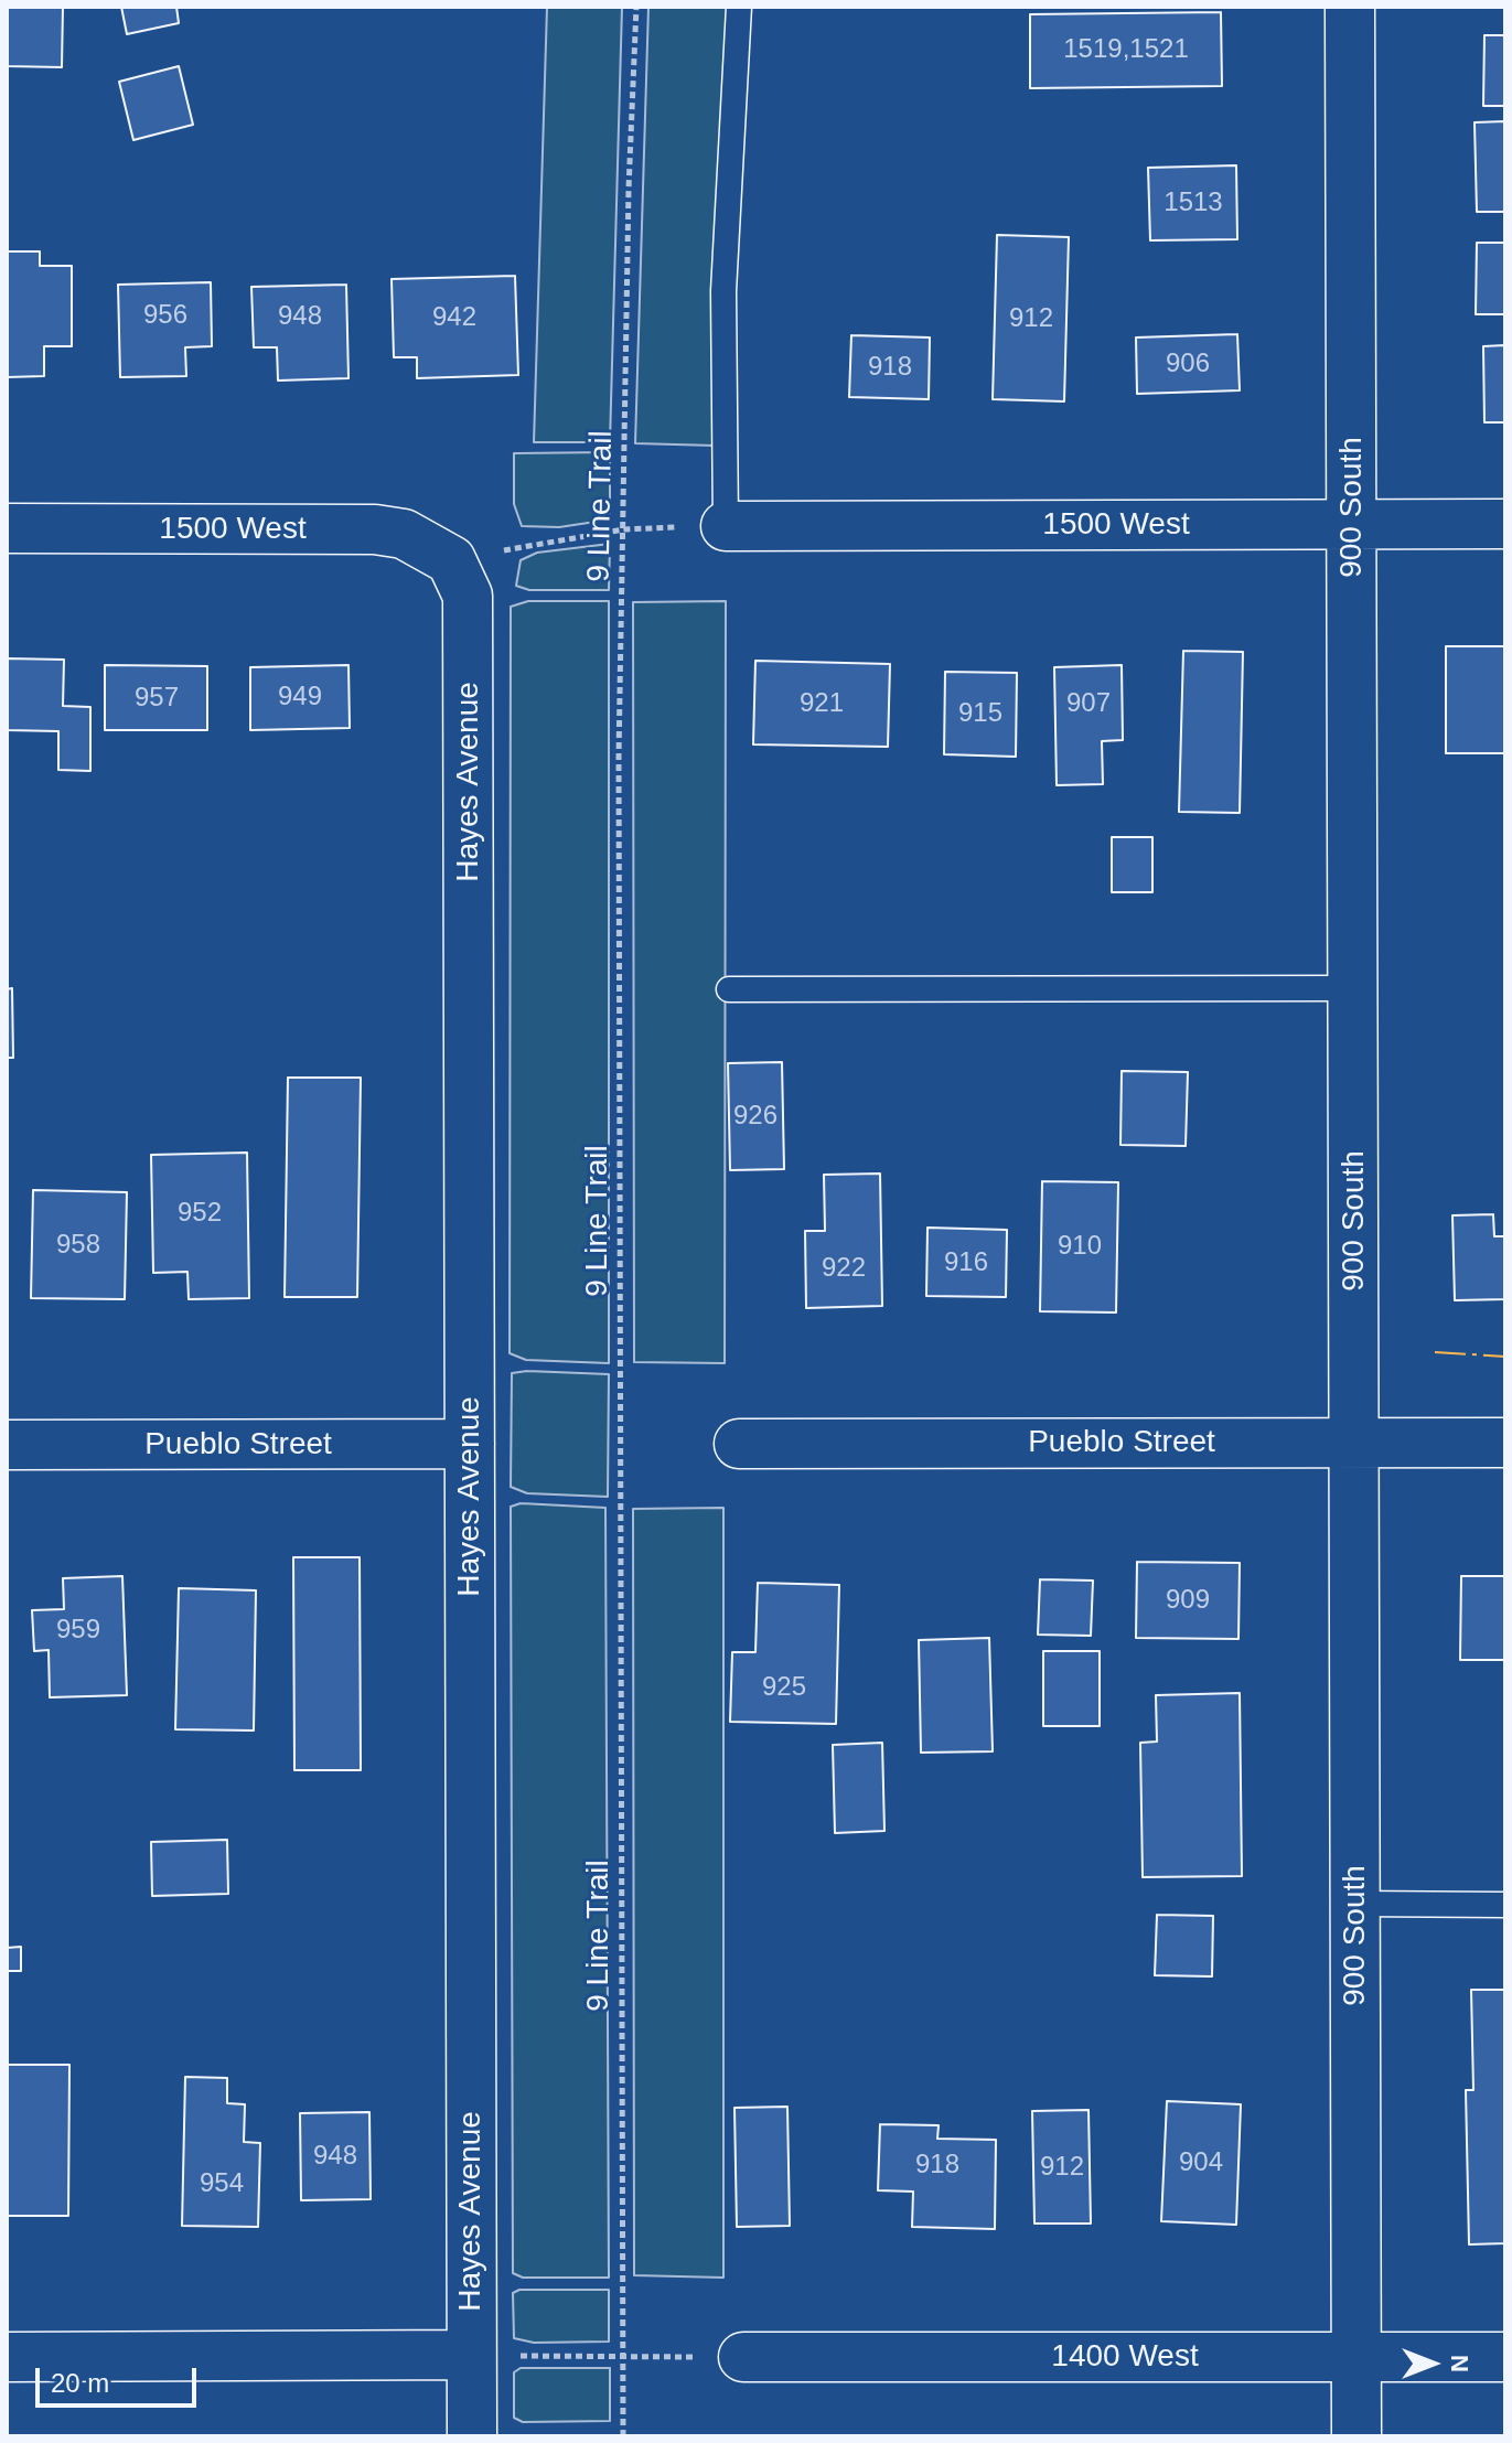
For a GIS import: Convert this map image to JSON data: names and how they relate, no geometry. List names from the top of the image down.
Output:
{
  "streets": {
    "street": [
      "900 South",
      "1500 West",
      "Hayes Avenue",
      "Pueblo Street",
      "1400 West"
    ],
    "path": ["9 Line Trail"]
  },
  "crossings": [
    ["900 South", "1500 West"],
    ["900 South", "Pueblo Street"],
    ["900 South", "1400 West"],
    ["1500 West", "Hayes Avenue"],
    ["Hayes Avenue", "Pueblo Street"]
  ],
  "house_numbers": [
    "1519,1521",
    "1513",
    "956",
    "948",
    "942",
    "912",
    "906",
    "918",
    "949",
    "957",
    "921",
    "907",
    "915",
    "926",
    "952",
    "958",
    "910",
    "916",
    "922",
    "909",
    "959",
    "925",
    "948",
    "904",
    "918",
    "912",
    "954"
  ],
  "scale_bar": "20 m",
  "north": "right"
}
